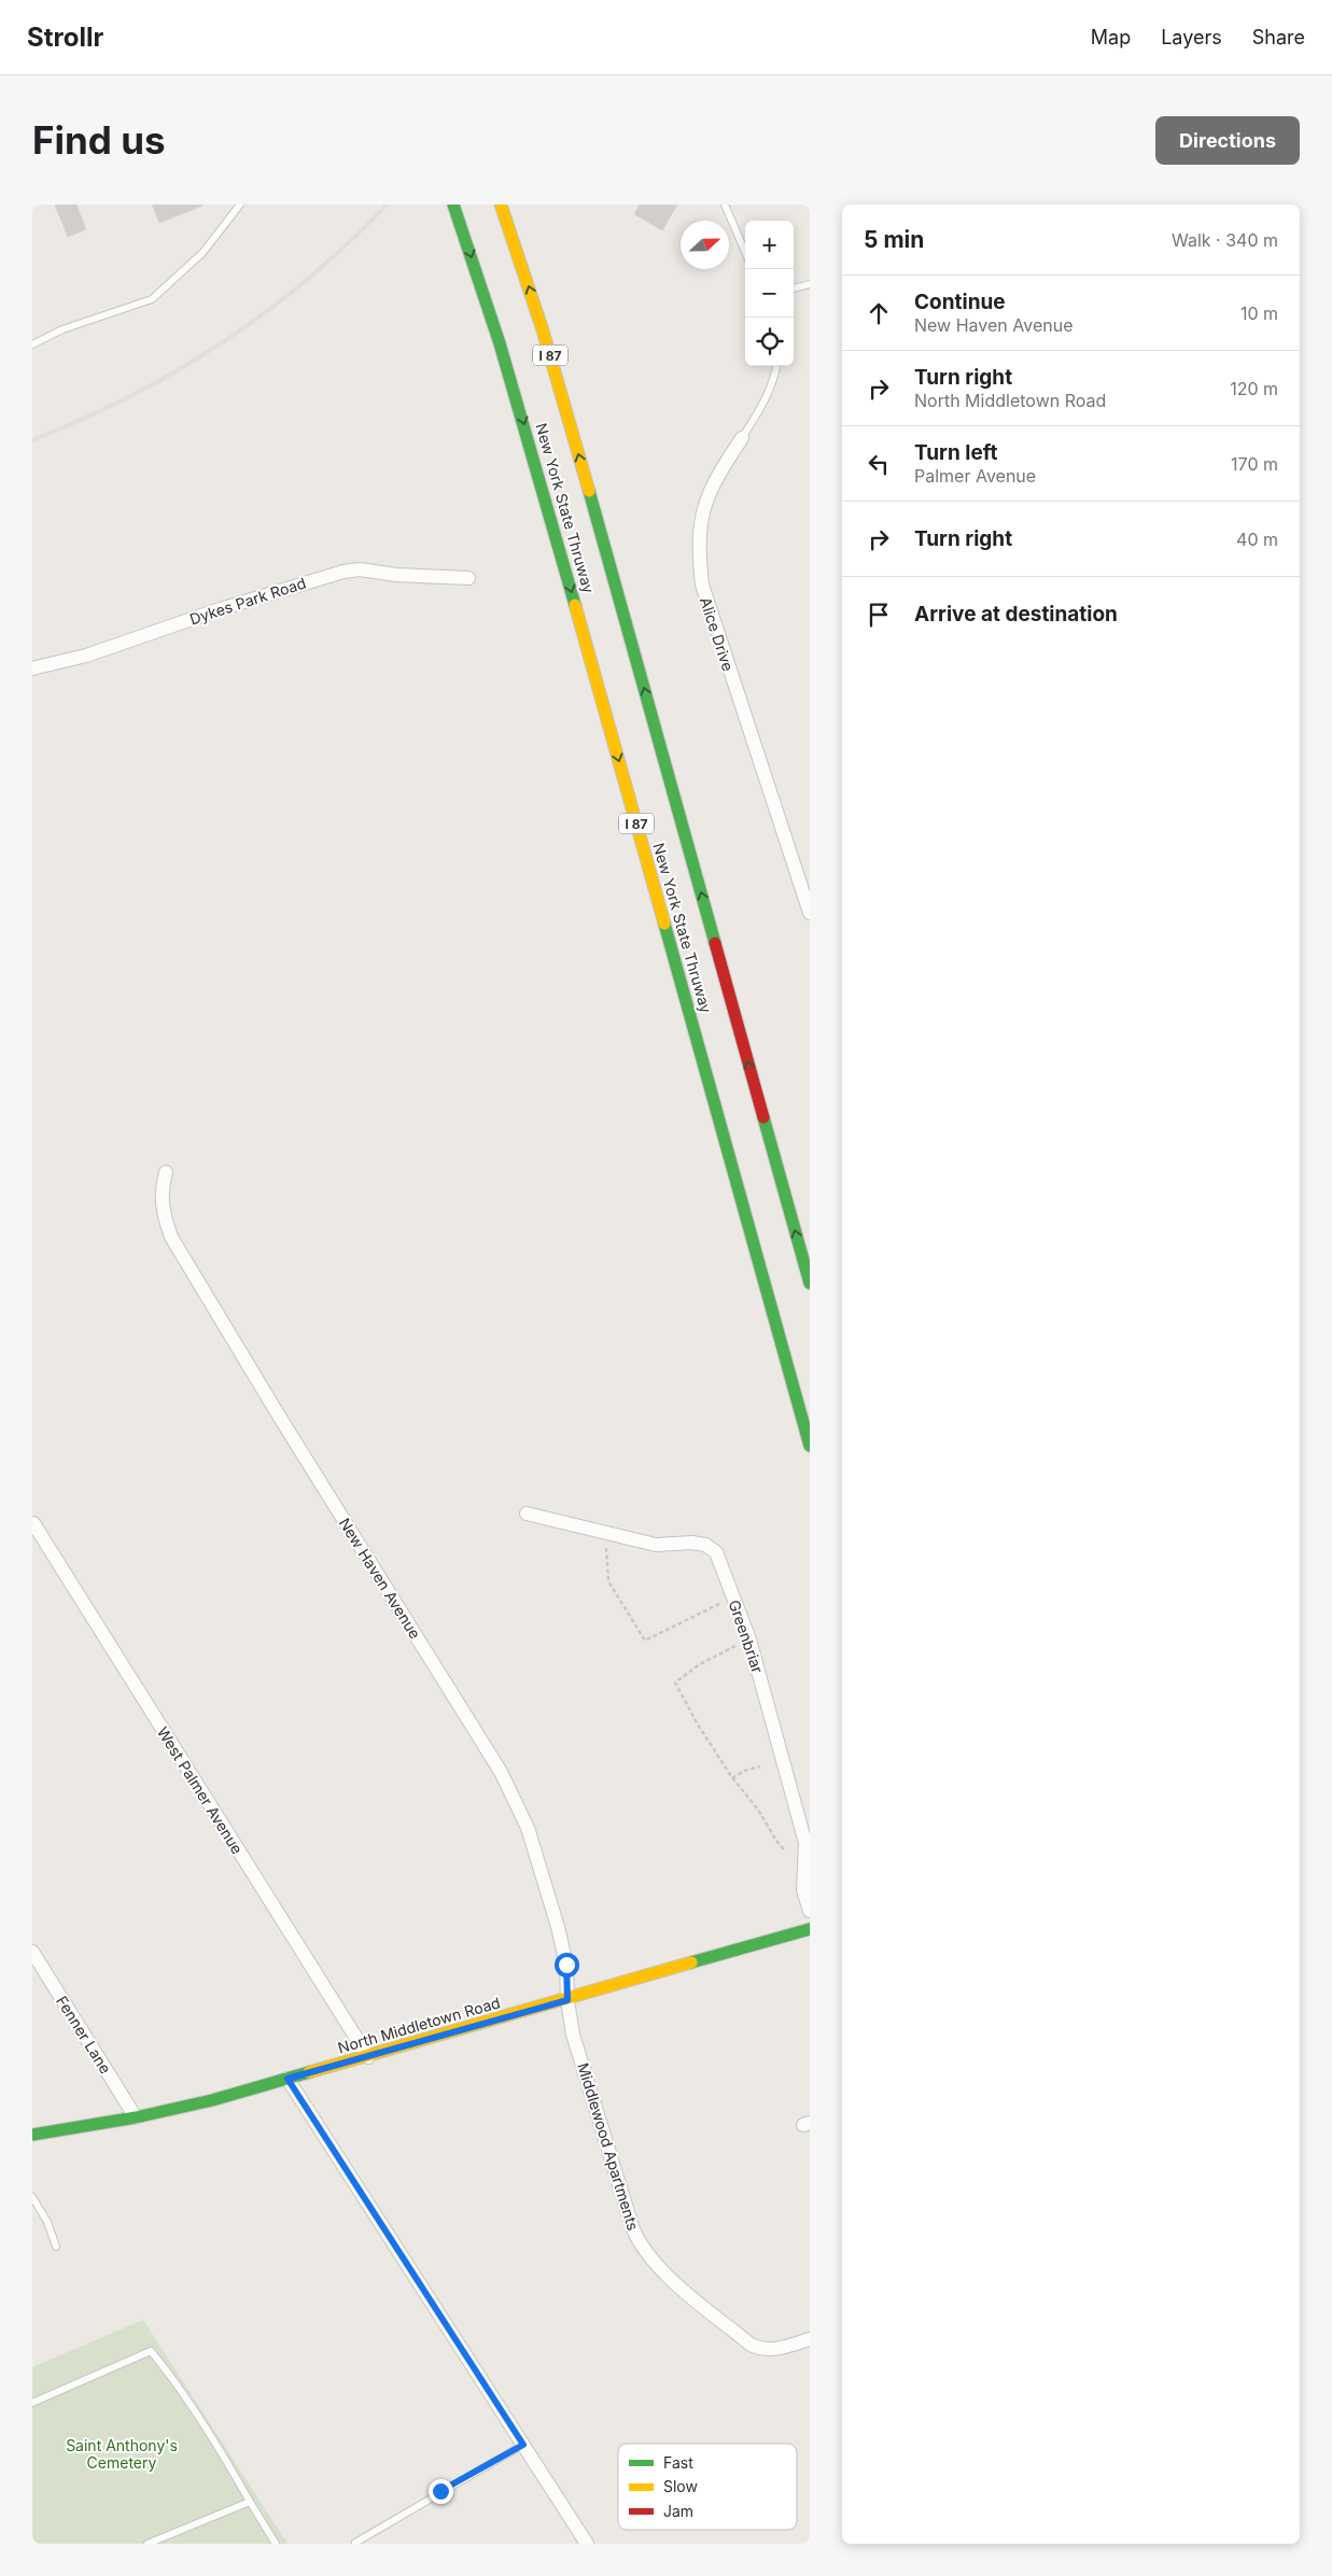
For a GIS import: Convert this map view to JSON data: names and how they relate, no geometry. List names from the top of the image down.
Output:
{
  "streets": {
    "main road": ["I 87", "New York State Thruway", "North Middletown Road"],
    "street": [
      "Dykes Park Road",
      "Alice Drive",
      "New Haven Avenue",
      "Greenbriar",
      "West Palmer Avenue",
      "Fenner Lane",
      "Middlewood Apartments"
    ]
  },
  "crossings": [
    ["New Haven Avenue", "North Middletown Road"],
    ["New Haven Avenue", "Middlewood Apartments"],
    ["West Palmer Avenue", "North Middletown Road"],
    ["North Middletown Road", "Fenner Lane"],
    ["North Middletown Road", "Middlewood Apartments"]
  ],
  "parks": ["Saint Anthony's Cemetery"],
  "legend": ["Fast", "Slow", "Jam"],
  "north": "right",
  "page": {
    "header": "Strollr",
    "nav": ["Map", "Layers", "Share"],
    "buttons": "Directions",
    "title": "Find us",
    "heading": ["5 min", "Walk · 340 m"],
    "map_buttons": ["+", "−"],
    "list": [
      ["Continue", "New Haven Avenue", "10 m"],
      ["Turn right", "North Middletown Road", "120 m"],
      ["Turn left", "Palmer Avenue", "170 m"],
      ["Turn right", "40 m"],
      "Arrive at destination"
    ]
  }
}
